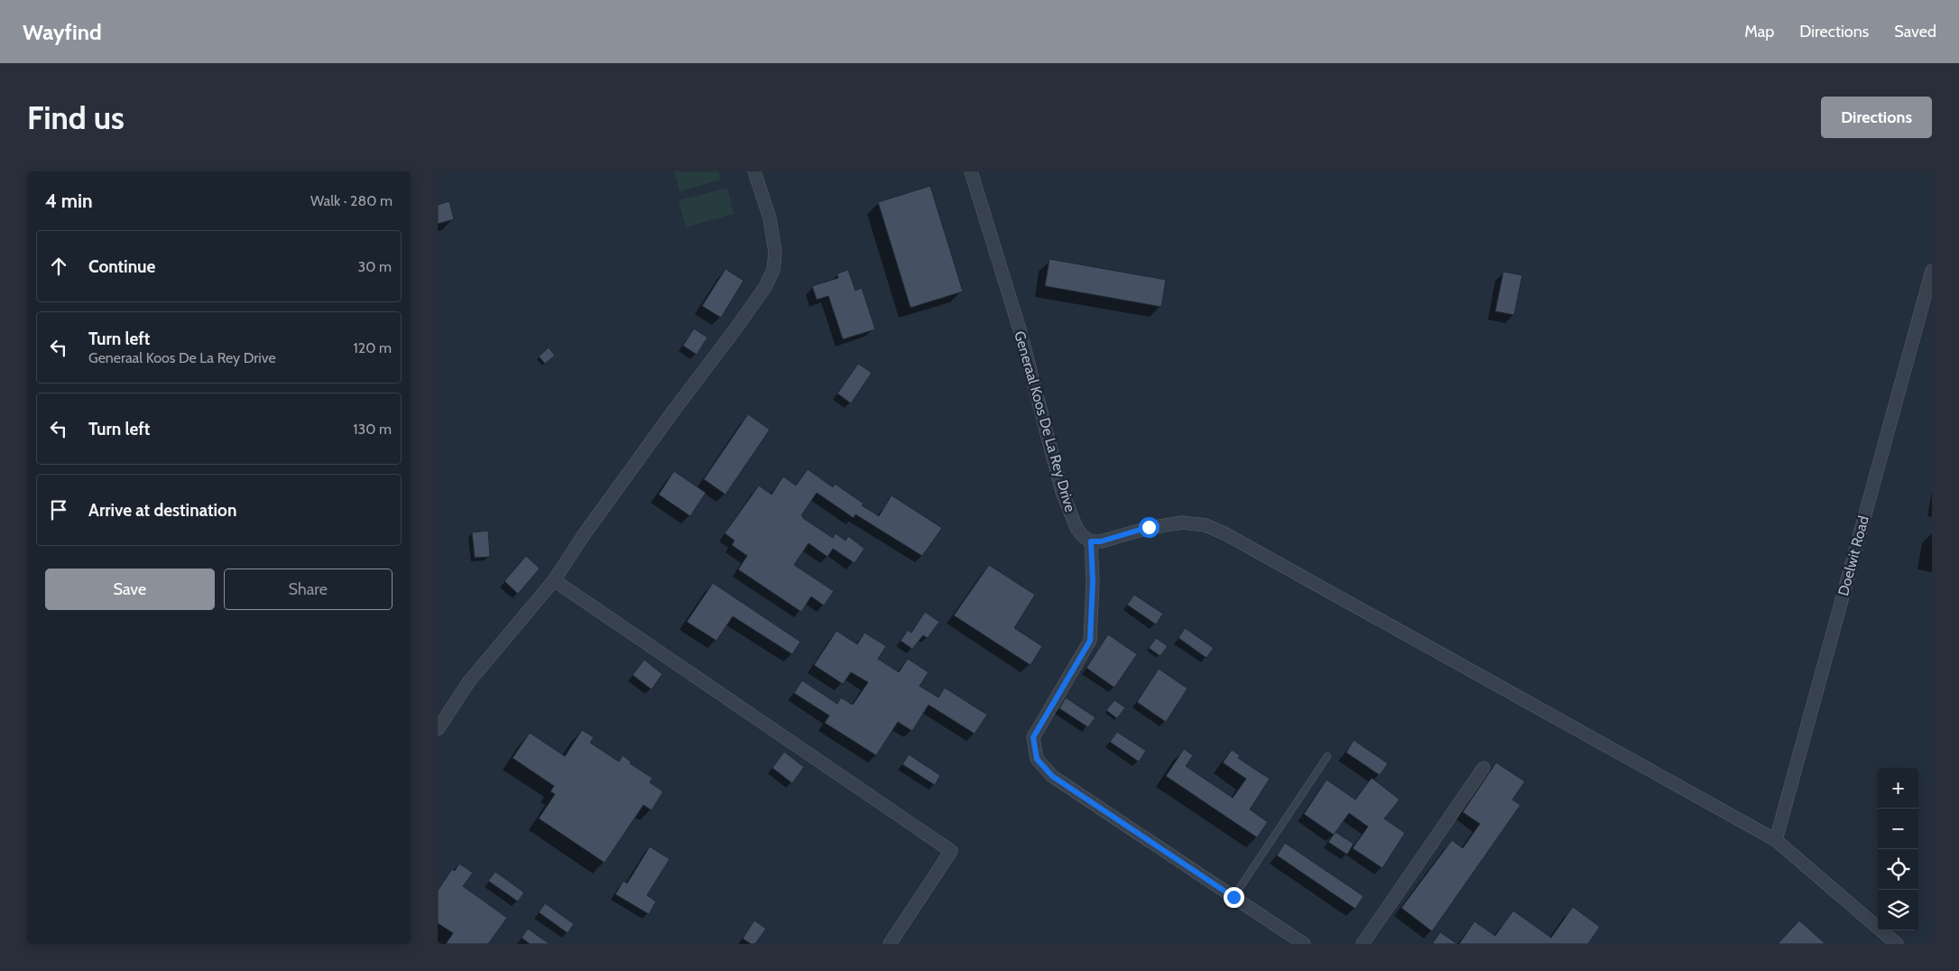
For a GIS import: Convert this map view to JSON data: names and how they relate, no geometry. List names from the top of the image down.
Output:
{
  "streets": {
    "street": ["Generaal Koos De La Rey Drive", "Doelwit Road"]
  },
  "page": {
    "header": "Wayfind",
    "nav": ["Map", "Directions", "Saved"],
    "buttons": [
      "Directions",
      ["Save", "Share"]
    ],
    "title": "Find us",
    "heading": ["4 min", "Walk · 280 m"],
    "list": [
      ["Continue", "30 m"],
      ["Turn left", "Generaal Koos De La Rey Drive", "120 m"],
      ["Turn left", "130 m"],
      "Arrive at destination"
    ],
    "map_buttons": ["+", "−"]
  }
}
